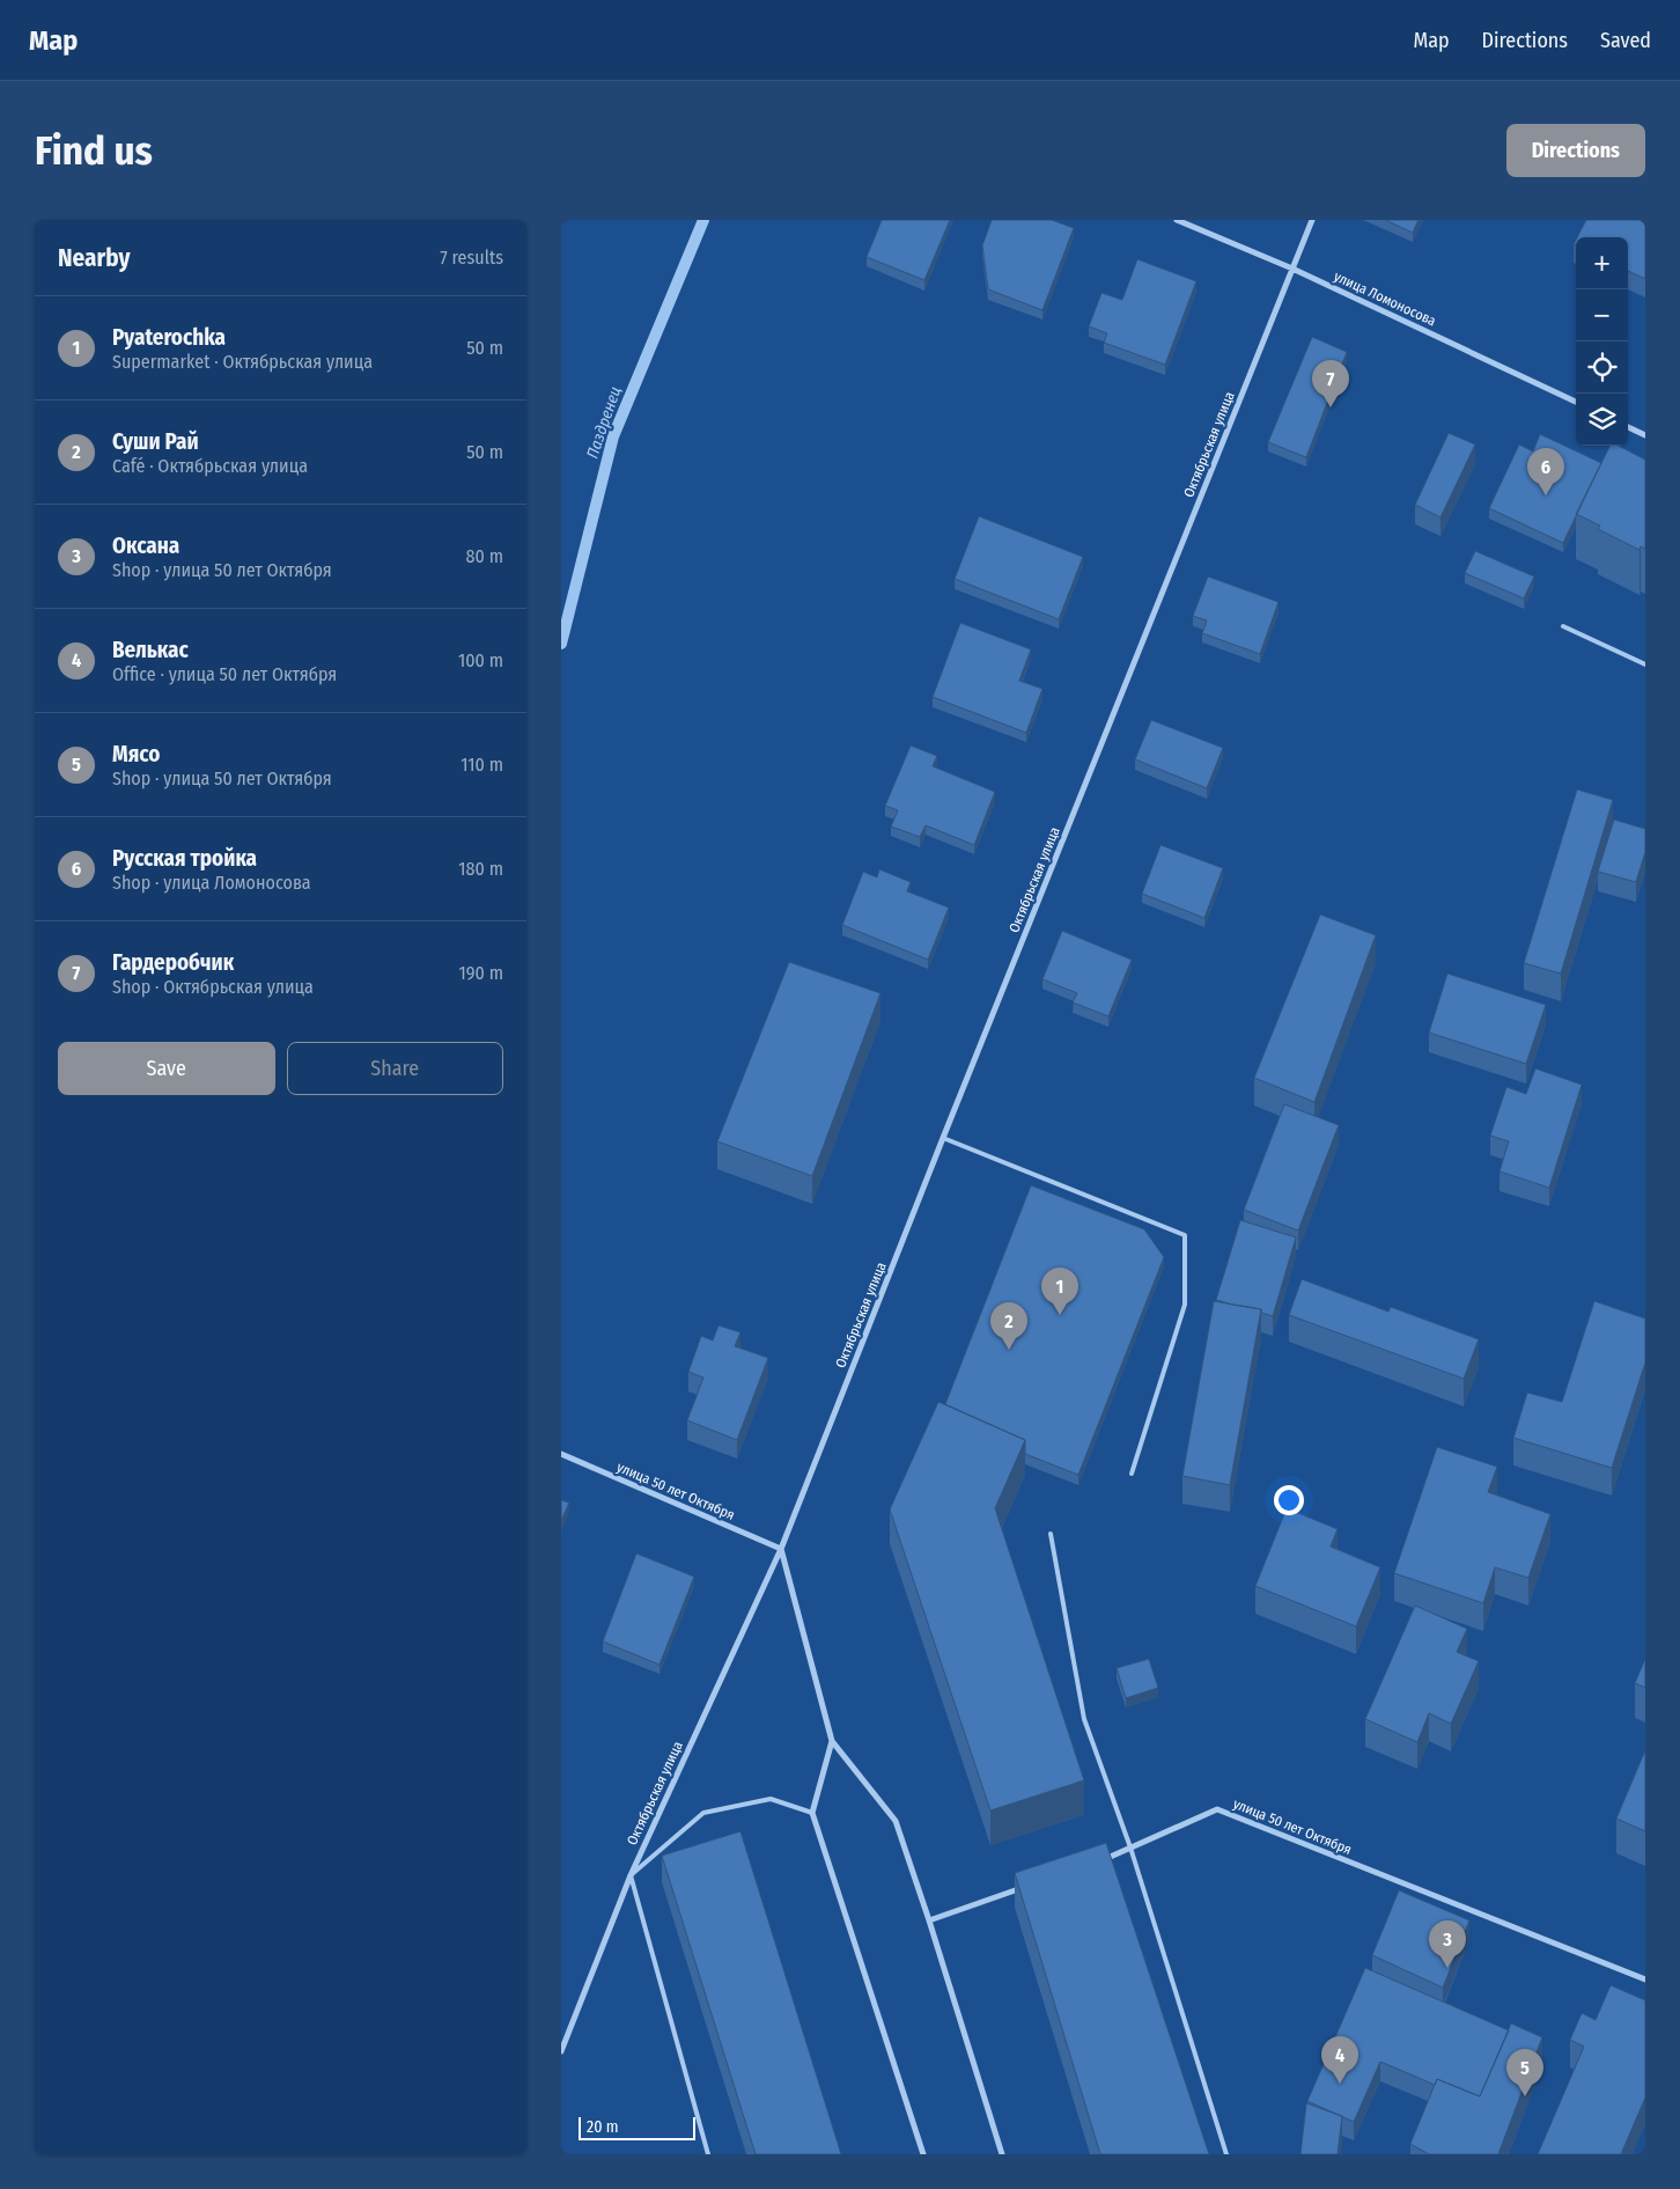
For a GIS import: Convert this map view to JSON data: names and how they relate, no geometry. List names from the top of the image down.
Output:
{
  "streets": {
    "street": ["улица Ломоносова", "Октябрьская улица", "улица 50 лет Октября"]
  },
  "crossings": [
    ["улица Ломоносова", "Октябрьская улица"],
    ["Октябрьская улица", "улица 50 лет Октября"]
  ],
  "water": ["Паздренец"],
  "scale_bar": "20 m",
  "page": {
    "header": "Map",
    "nav": ["Map", "Directions", "Saved"],
    "buttons": [
      "Directions",
      ["Save", "Share"]
    ],
    "title": "Find us",
    "heading": ["Nearby", "7 results"],
    "map_buttons": ["+", "−"],
    "list": [
      {
        "mark": "1",
        "name": "Pyaterochka",
        "note": "Supermarket · Октябрьская улица",
        "value": "50 m"
      },
      {
        "mark": "2",
        "name": "Суши Рай",
        "note": "Café · Октябрьская улица",
        "value": "50 m"
      },
      {
        "mark": "3",
        "name": "Оксана",
        "note": "Shop · улица 50 лет Октября",
        "value": "80 m"
      },
      {
        "mark": "4",
        "name": "Велькас",
        "note": "Office · улица 50 лет Октября",
        "value": "100 m"
      },
      {
        "mark": "5",
        "name": "Мясо",
        "note": "Shop · улица 50 лет Октября",
        "value": "110 m"
      },
      {
        "mark": "6",
        "name": "Русская тройка",
        "note": "Shop · улица Ломоносова",
        "value": "180 m"
      },
      {
        "mark": "7",
        "name": "Гардеробчик",
        "note": "Shop · Октябрьская улица",
        "value": "190 m"
      }
    ],
    "pins": [
      "7",
      "6",
      "1",
      "2",
      "3",
      "4",
      "5"
    ],
    "scale": "20 m"
  }
}
